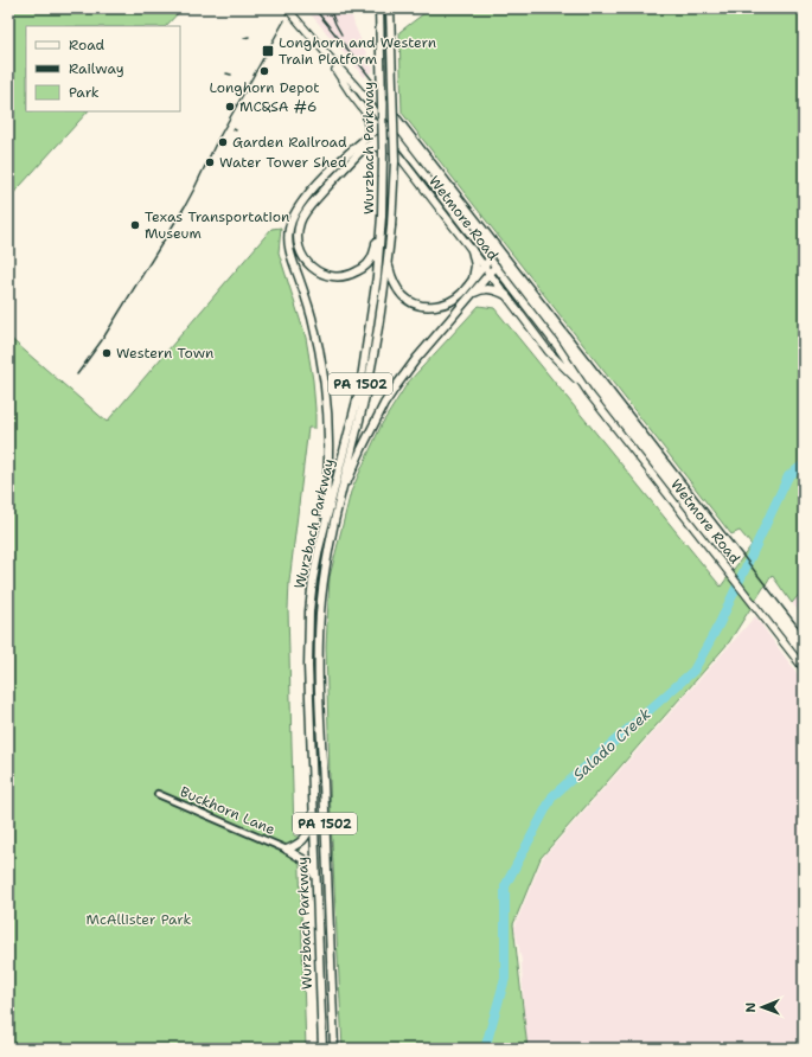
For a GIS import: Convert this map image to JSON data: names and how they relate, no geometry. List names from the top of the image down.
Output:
{
  "streets": {
    "highway": ["Wurzbach Parkway", "PA 1502"],
    "main road": ["Wetmore Road"],
    "street": ["Buckhorn Lane"]
  },
  "water": ["Salado Creek"],
  "parks": ["McAllister Park"],
  "places": {
    "transit": ["Longhorn and Western Train Platform"],
    "other": [
      "Longhorn Depot",
      "MC&SA #6",
      "Garden Railroad",
      "Water Tower Shed",
      "Texas Transportation Museum",
      "Western Town"
    ]
  },
  "legend": ["Road", "Railway", "Park"],
  "north": "left"
}
